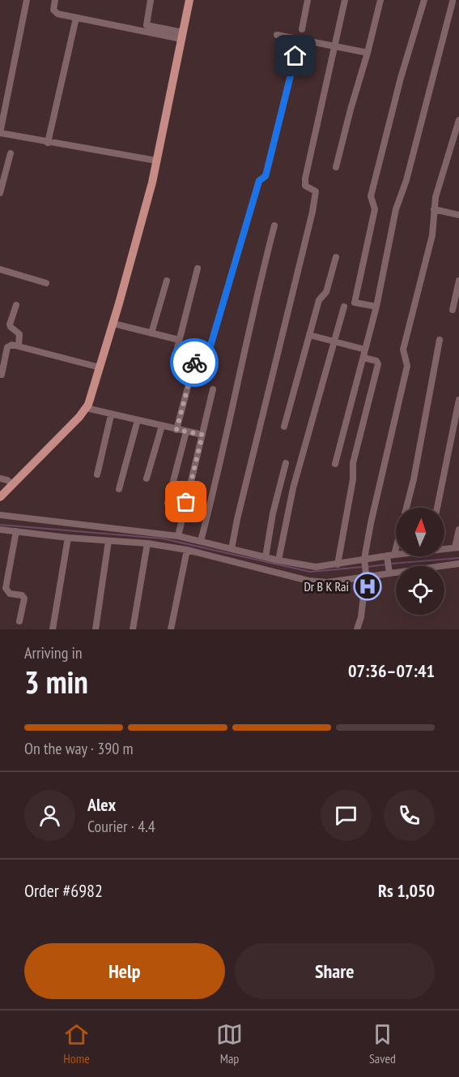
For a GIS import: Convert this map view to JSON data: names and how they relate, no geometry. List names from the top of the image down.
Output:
{
  "places": {
    "hospital": ["Dr B K Rai"]
  },
  "north": "top",
  "page": {
    "heading": ["3 min", "Arriving in", "07:36–07:41"],
    "panel": [
      "Alex",
      "Courier · 4.4",
      "Order #6982",
      "Rs 1,050"
    ],
    "bar": "On the way · 390 m",
    "buttons": ["Help", "Share"],
    "tabs": ["Home", "Map", "Saved"]
  }
}
